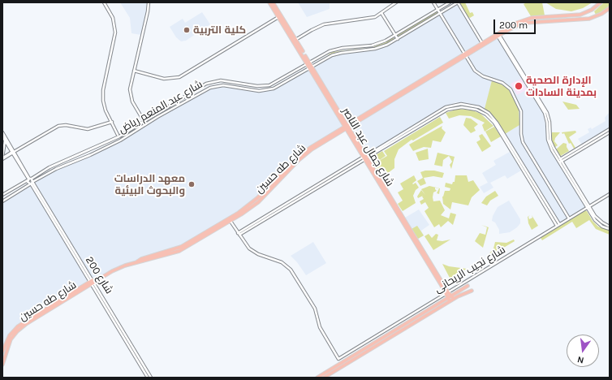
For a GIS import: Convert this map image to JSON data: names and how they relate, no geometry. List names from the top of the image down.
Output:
{
  "streets": {
    "main road": ["شارع جمال عبد الناصر", "شارع طه حسين"],
    "street": ["شارع عبد المنعم رياض", "شارع نجيب الريحانى", "شارع 200"]
  },
  "crossings": [
    ["شارع عبد المنعم رياض", "شارع جمال عبد الناصر"],
    ["شارع عبد المنعم رياض", "شارع 200"],
    ["شارع جمال عبد الناصر", "شارع طه حسين"],
    ["شارع جمال عبد الناصر", "شارع نجيب الريحانى"],
    ["شارع طه حسين", "شارع 200"]
  ],
  "places": ["كلية التربية", "الإدارة الصحية بمدينة السادات", "معهد الدراسات والبحوث البيئية"],
  "scale_bar": "200 m",
  "north": "bottom"
}
